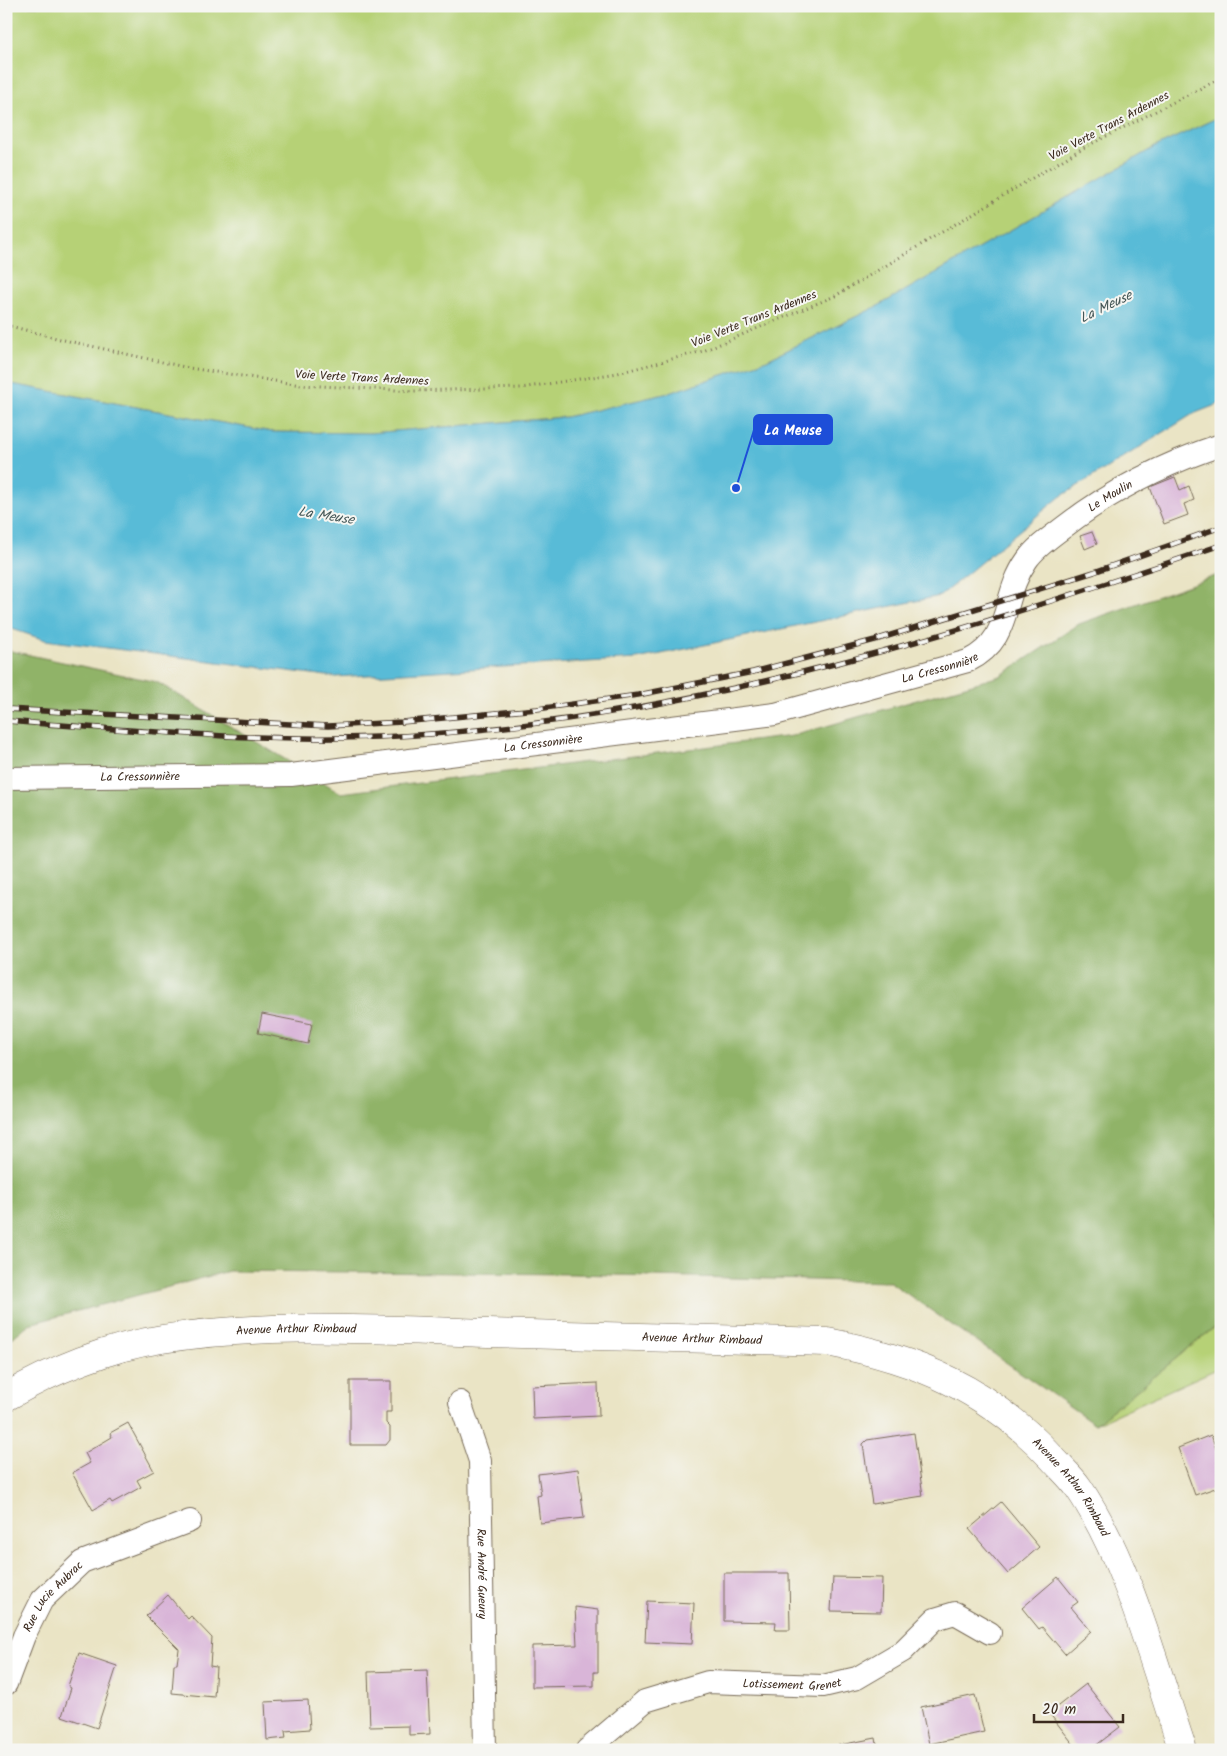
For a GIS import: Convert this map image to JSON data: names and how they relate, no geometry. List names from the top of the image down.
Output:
{
  "streets": {
    "street": [
      "Le Moulin",
      "La Cressonnière",
      "Avenue Arthur Rimbaud",
      "Rue André Gueury",
      "Rue Lucie Aubrac",
      "Lotissement Grenet"
    ],
    "path": ["Voie Verte Trans Ardennes"]
  },
  "crossings": [
    ["Le Moulin", "La Cressonnière"]
  ],
  "water": ["La Meuse"],
  "places": ["La Meuse"],
  "scale_bar": "20 m"
}
